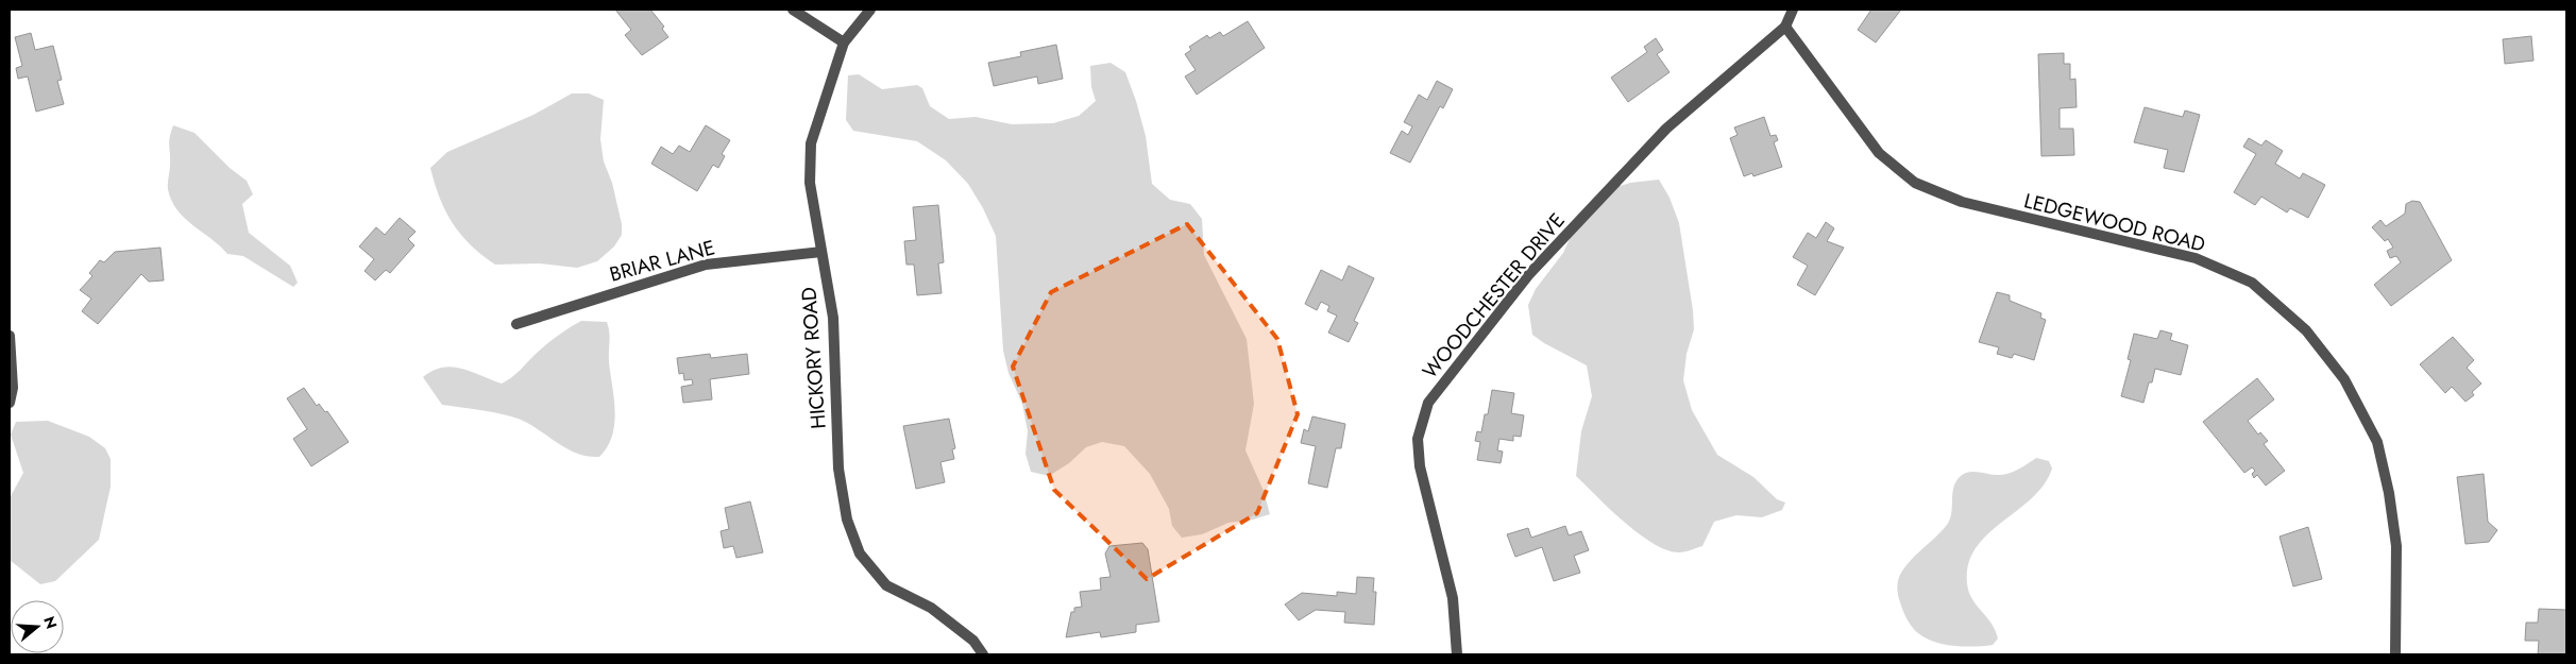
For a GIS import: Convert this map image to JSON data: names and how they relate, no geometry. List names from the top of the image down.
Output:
{
  "streets": {
    "street": [
      "LEDGEWOOD ROAD",
      "BRIAR LANE",
      "WOODCHESTER DRIVE",
      "HICKORY ROAD"
    ]
  },
  "crossings": [
    ["LEDGEWOOD ROAD", "WOODCHESTER DRIVE"],
    ["BRIAR LANE", "HICKORY ROAD"]
  ],
  "north": "right"
}
